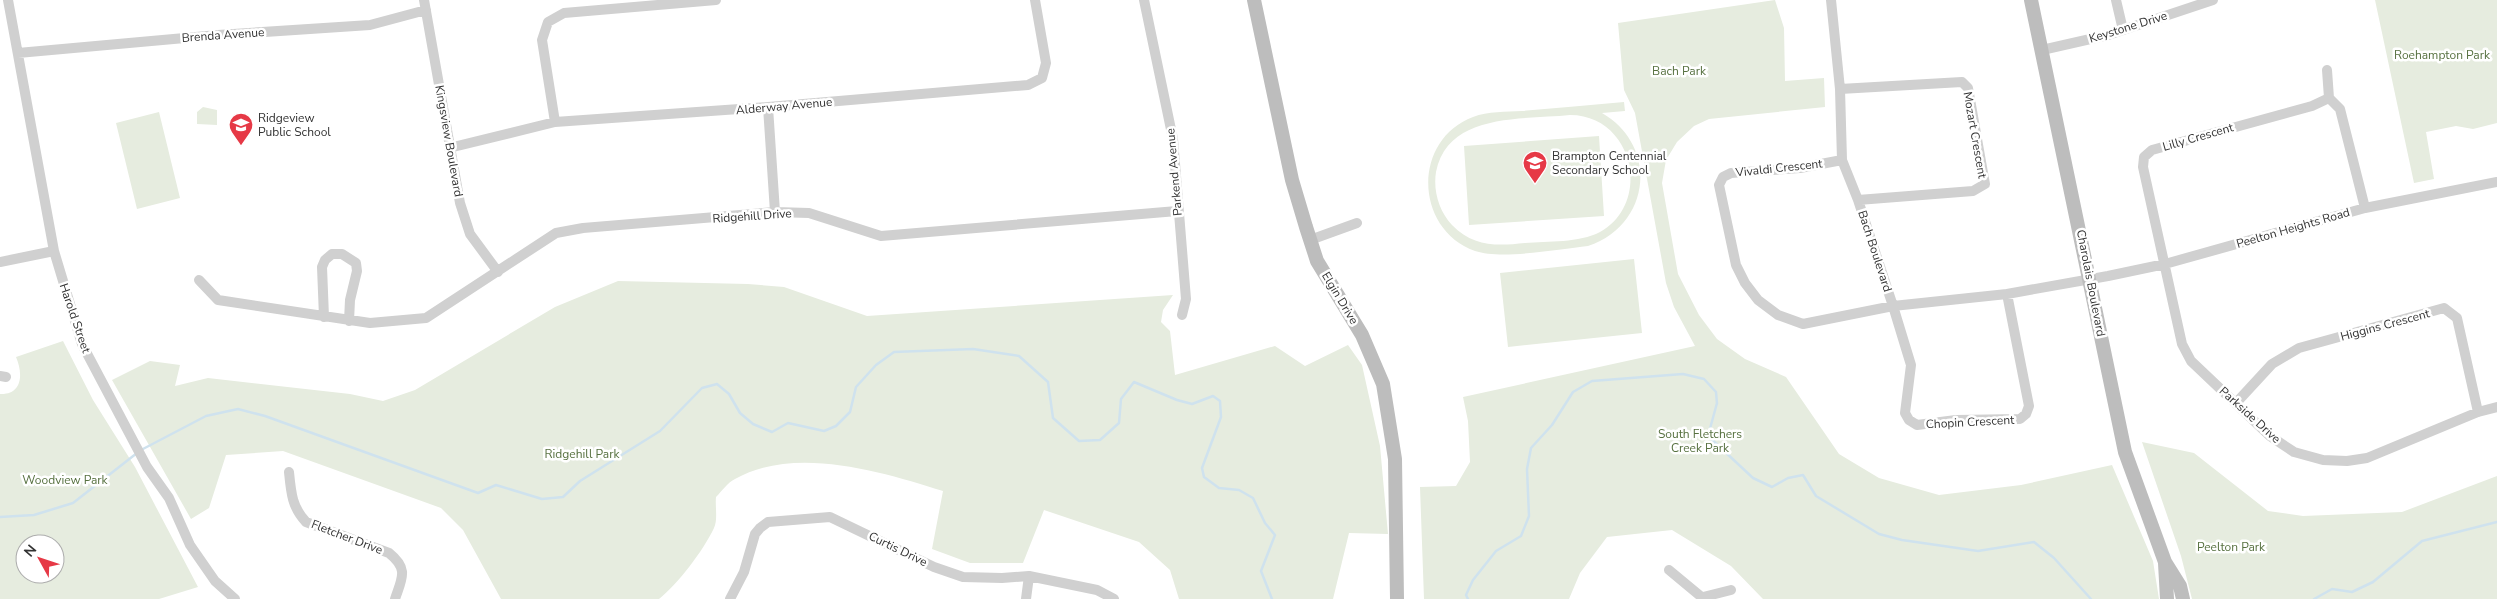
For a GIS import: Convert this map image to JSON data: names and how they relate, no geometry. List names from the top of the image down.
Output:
{
  "streets": {
    "street": [
      "Keystone Drive",
      "Brenda Avenue",
      "Alderway Avenue",
      "Mozart Crescent",
      "Lilly Crescent",
      "Kingsview Boulevard",
      "Vivaldi Crescent",
      "Parkend Avenue",
      "Ridgehill Drive",
      "Peelton Heights Road",
      "Bach Boulevard",
      "Charolais Boulevard",
      "Elgin Drive",
      "Harold Street",
      "Higgins Crescent",
      "Parkside Drive",
      "Chopin Crescent",
      "Fletcher Drive",
      "Curtis Drive"
    ]
  },
  "crossings": [
    ["Keystone Drive", "Charolais Boulevard"],
    ["Brenda Avenue", "Kingsview Boulevard"],
    ["Brenda Avenue", "Harold Street"],
    ["Alderway Avenue", "Kingsview Boulevard"],
    ["Mozart Crescent", "Bach Boulevard"],
    ["Lilly Crescent", "Peelton Heights Road"],
    ["Lilly Crescent", "Parkside Drive"],
    ["Kingsview Boulevard", "Ridgehill Drive"],
    ["Vivaldi Crescent", "Bach Boulevard"],
    ["Vivaldi Crescent", "Chopin Crescent"],
    ["Parkend Avenue", "Ridgehill Drive"],
    ["Peelton Heights Road", "Bach Boulevard"],
    ["Peelton Heights Road", "Charolais Boulevard"],
    ["Peelton Heights Road", "Parkside Drive"],
    ["Bach Boulevard", "Charolais Boulevard"],
    ["Bach Boulevard", "Chopin Crescent"],
    ["Higgins Crescent", "Parkside Drive"]
  ],
  "parks": [
    "Roehampton Park",
    "Bach Park",
    "South Fletchers Creek Park",
    "Ridgehill Park",
    "Woodview Park",
    "Peelton Park"
  ],
  "places": {
    "school or university": ["Ridgeview Public School", "Brampton Centennial Secondary School"]
  },
  "north": "top left"
}
